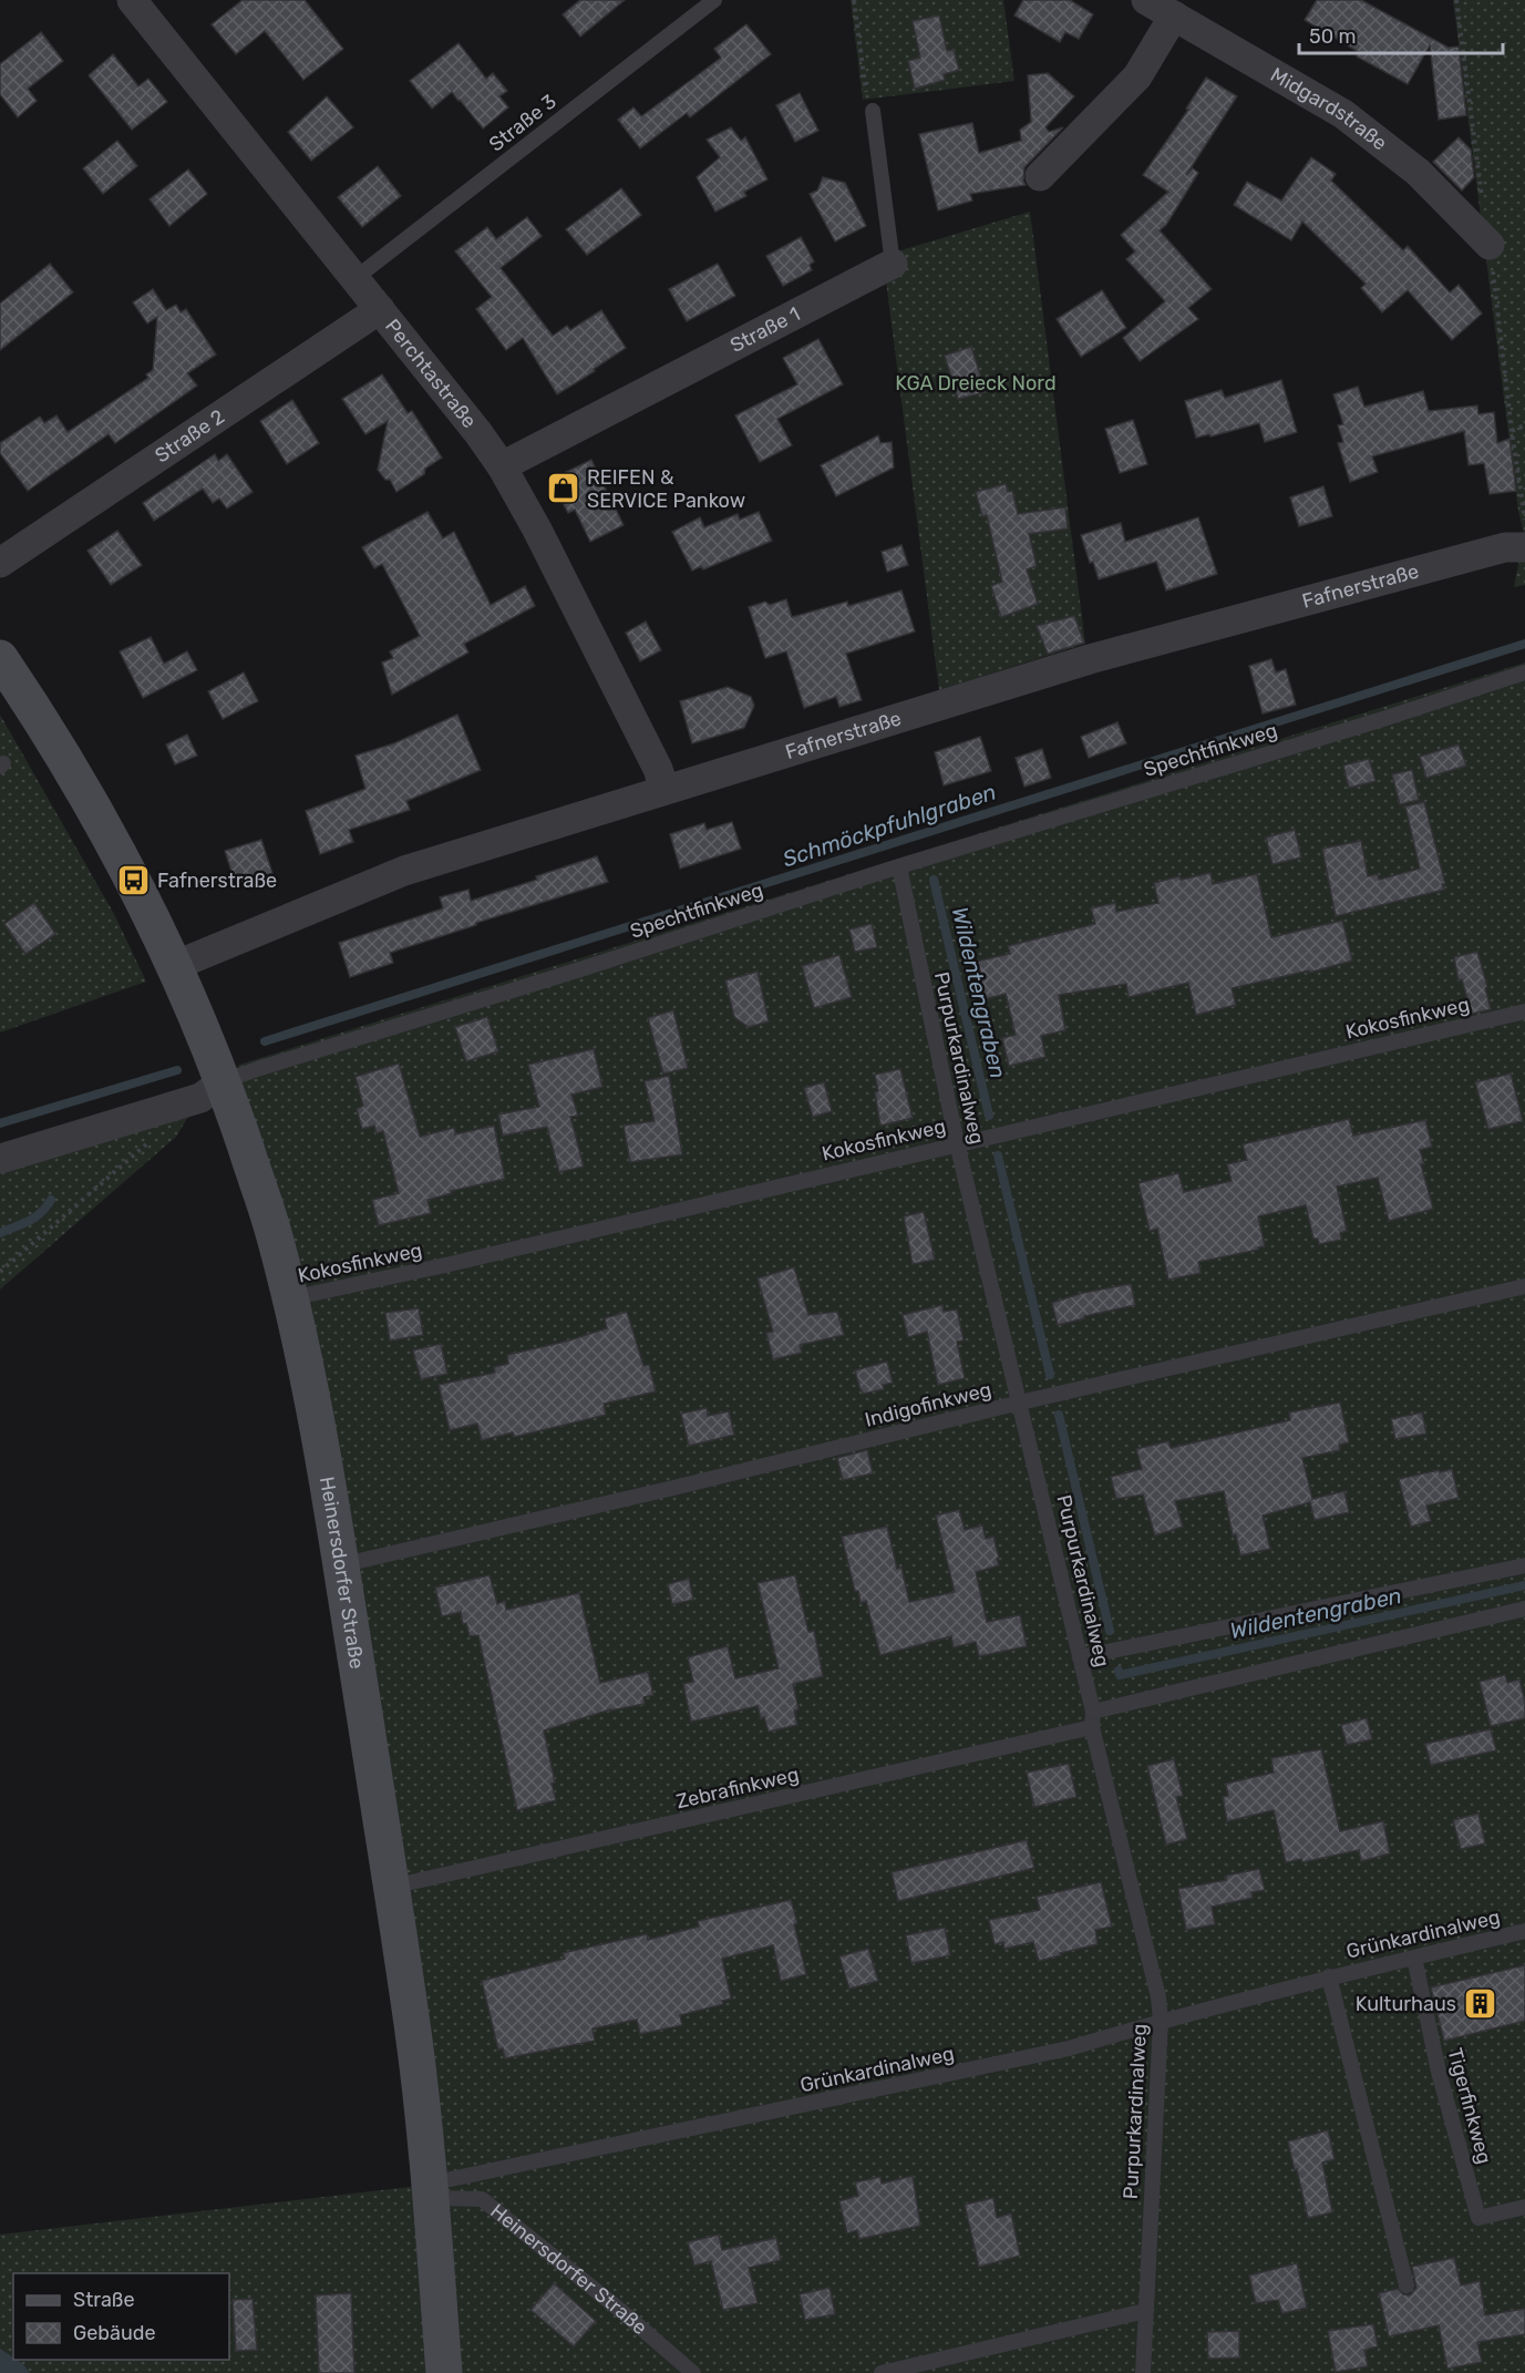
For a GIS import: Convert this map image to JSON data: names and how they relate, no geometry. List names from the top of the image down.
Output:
{
  "streets": {
    "main road": ["Heinersdorfer Straße"],
    "street": [
      "Midgardstraße",
      "Straße 1",
      "Perchtastraße",
      "Straße 2",
      "Fafnerstraße"
    ],
    "lane": [
      "Straße 3",
      "Spechtfinkweg",
      "Kokosfinkweg",
      "Purpurkardinalweg",
      "Indigofinkweg",
      "Zebrafinkweg",
      "Grünkardinalweg",
      "Tigerfinkweg"
    ]
  },
  "crossings": [
    ["Straße 3", "Perchtastraße"],
    ["Straße 1", "Perchtastraße"],
    ["Perchtastraße", "Straße 2"],
    ["Perchtastraße", "Fafnerstraße"],
    ["Fafnerstraße", "Heinersdorfer Straße"],
    ["Spechtfinkweg", "Purpurkardinalweg"],
    ["Spechtfinkweg", "Heinersdorfer Straße"],
    ["Kokosfinkweg", "Purpurkardinalweg"],
    ["Kokosfinkweg", "Heinersdorfer Straße"],
    ["Purpurkardinalweg", "Indigofinkweg"],
    ["Purpurkardinalweg", "Zebrafinkweg"],
    ["Purpurkardinalweg", "Grünkardinalweg"],
    ["Indigofinkweg", "Heinersdorfer Straße"],
    ["Heinersdorfer Straße", "Zebrafinkweg"],
    ["Heinersdorfer Straße", "Grünkardinalweg"],
    ["Grünkardinalweg", "Tigerfinkweg"]
  ],
  "water": ["Schmöckpfuhlgraben", "Wildentengraben"],
  "parks": ["KGA Dreieck Nord"],
  "places": {
    "shop": ["REIFEN & SERVICE Pankow"],
    "bus stop": ["Fafnerstraße"],
    "building": ["Kulturhaus"]
  },
  "legend": ["Straße", "Gebäude"],
  "scale_bar": "50 m"
}
